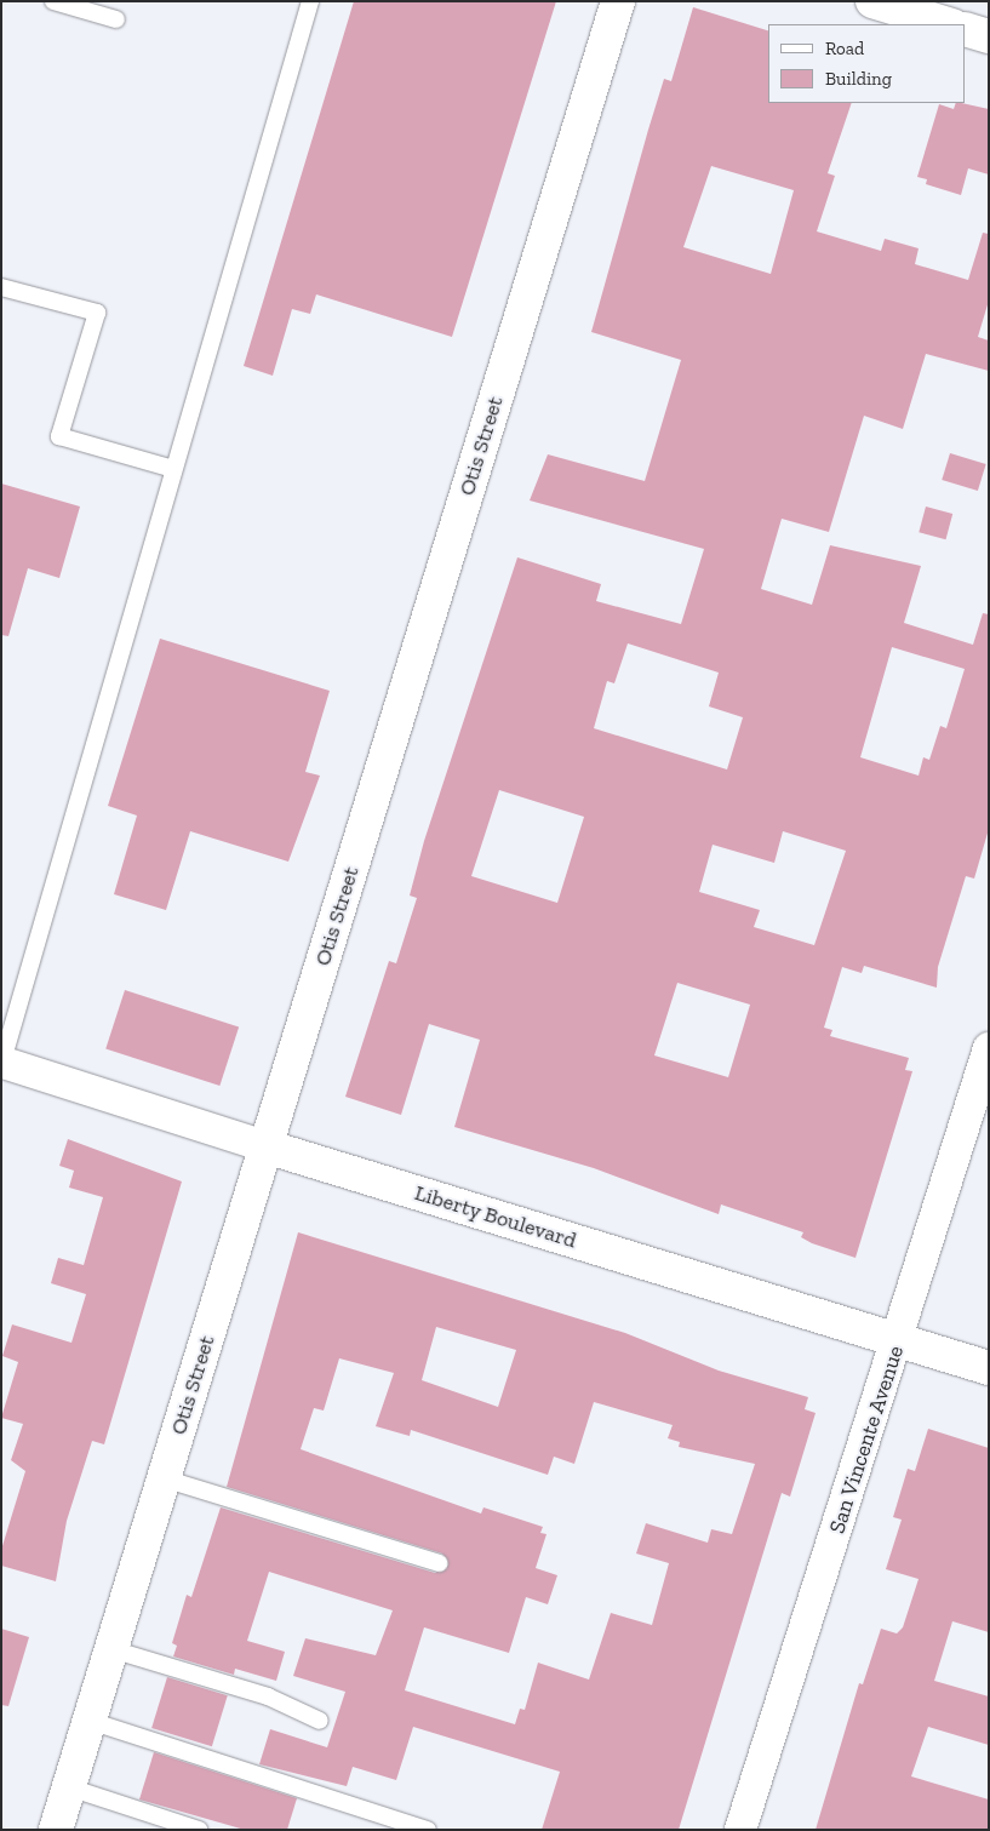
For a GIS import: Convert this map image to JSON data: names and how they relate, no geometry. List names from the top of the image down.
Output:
{
  "streets": {
    "main road": ["Otis Street", "Liberty Boulevard"],
    "street": ["San Vincente Avenue"]
  },
  "crossings": [
    ["Otis Street", "Liberty Boulevard"],
    ["Liberty Boulevard", "San Vincente Avenue"]
  ],
  "legend": ["Road", "Building"]
}
